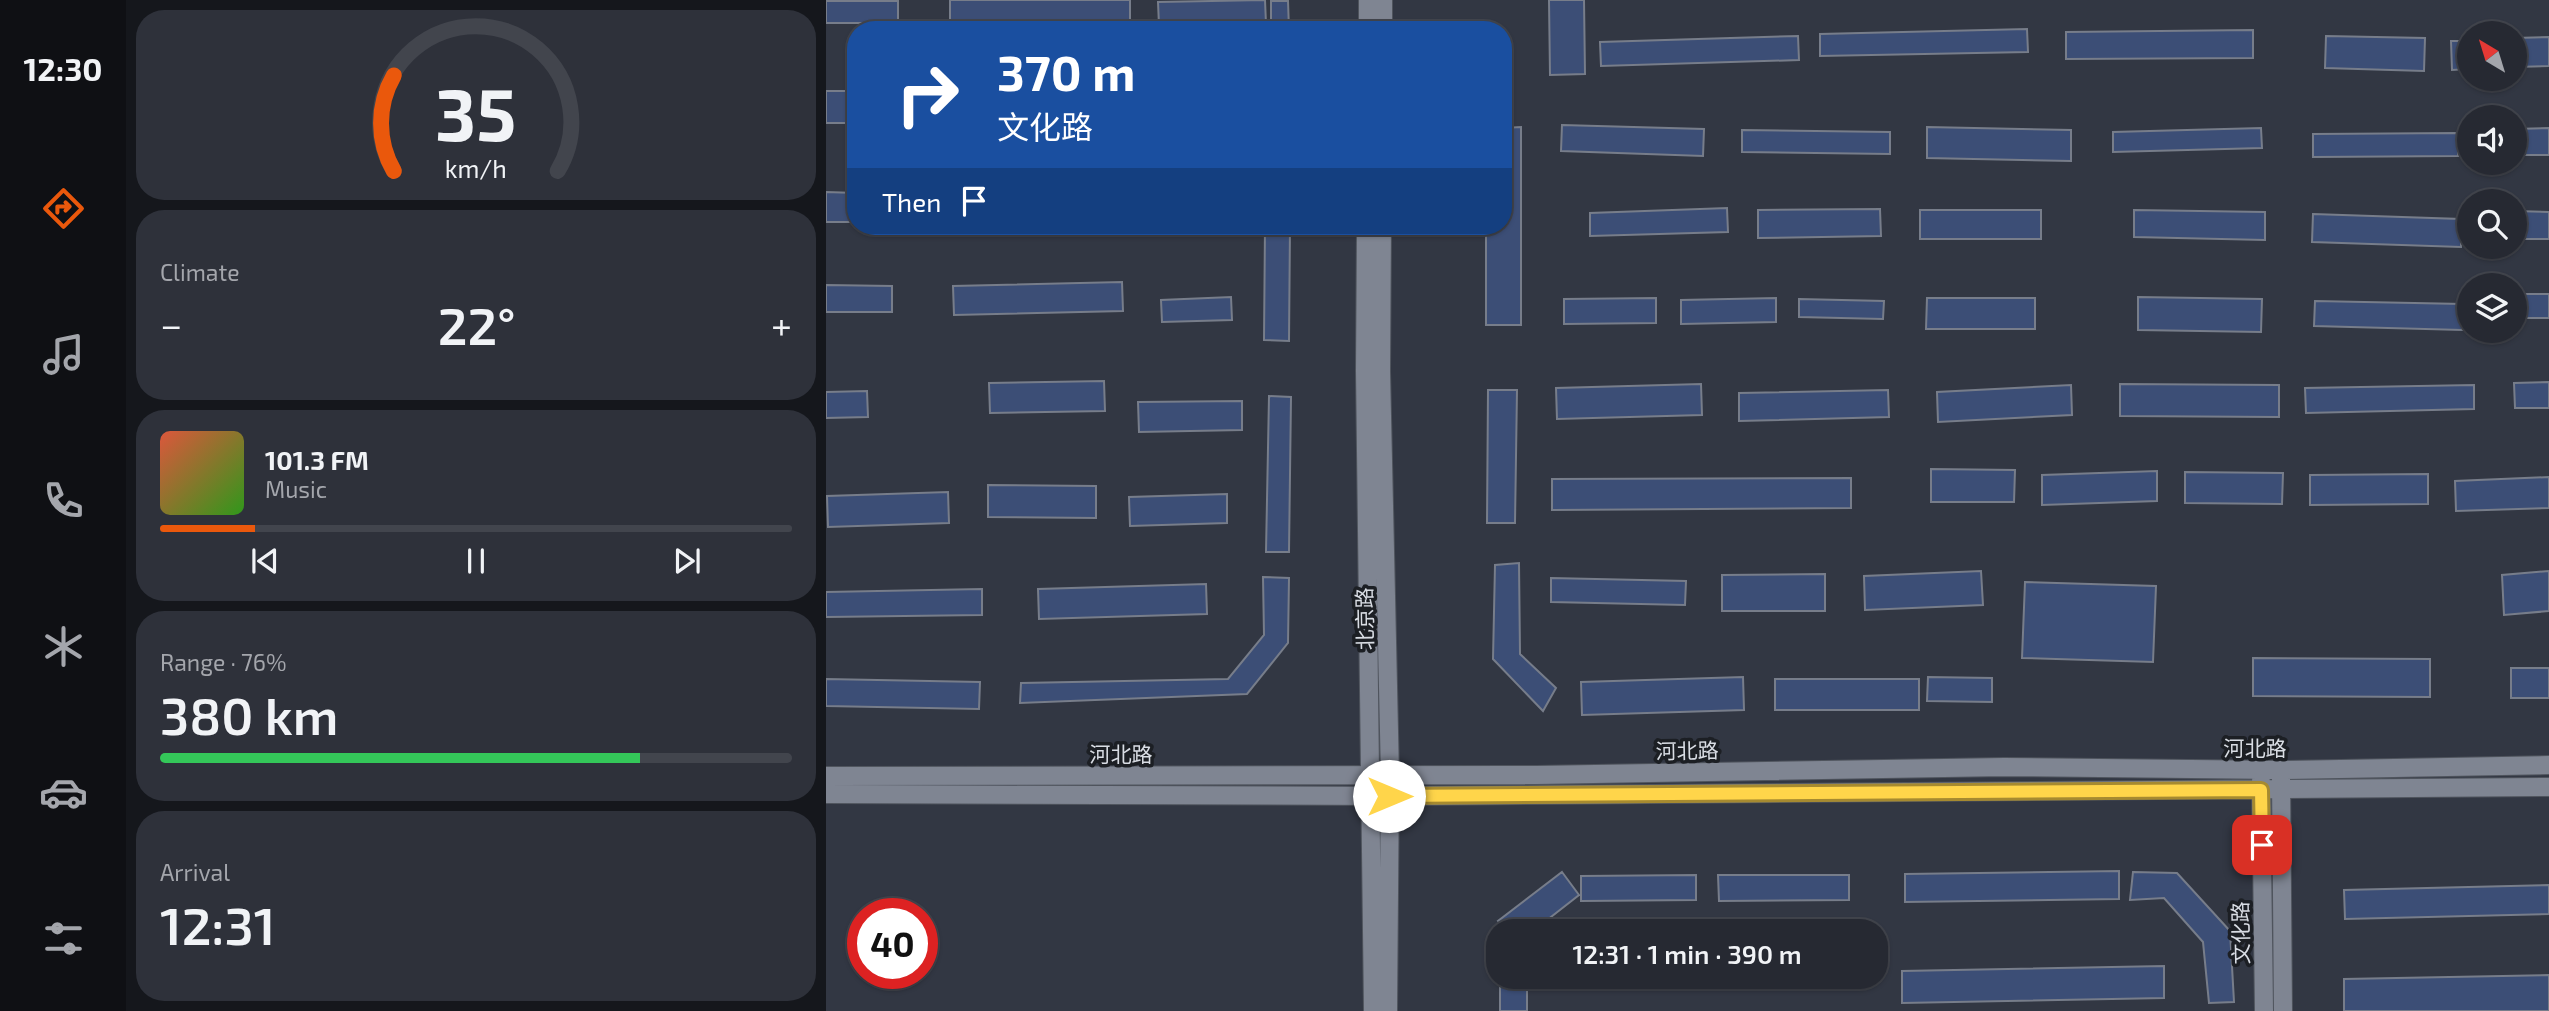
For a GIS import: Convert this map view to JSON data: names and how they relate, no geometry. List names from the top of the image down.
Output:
{
  "streets": {
    "street": ["北京路", "河北路", "文化路"]
  },
  "crossings": [
    ["北京路", "河北路"],
    ["河北路", "文化路"]
  ],
  "north": "top left",
  "page": {
    "tabs": "12:30",
    "turn": ["370 m", "文化路"],
    "then": "Then",
    "tile": [
      "Climate",
      ["Range · 76%", "380 km"],
      ["Arrival", "12:31"]
    ],
    "heat": ["−", "22°", "+"],
    "song": ["101.3 FM", "Music"],
    "limit": "40",
    "trip": "12:31 · 1 min · 390 m",
    "gauge": ["35", "km/h"]
  }
}
